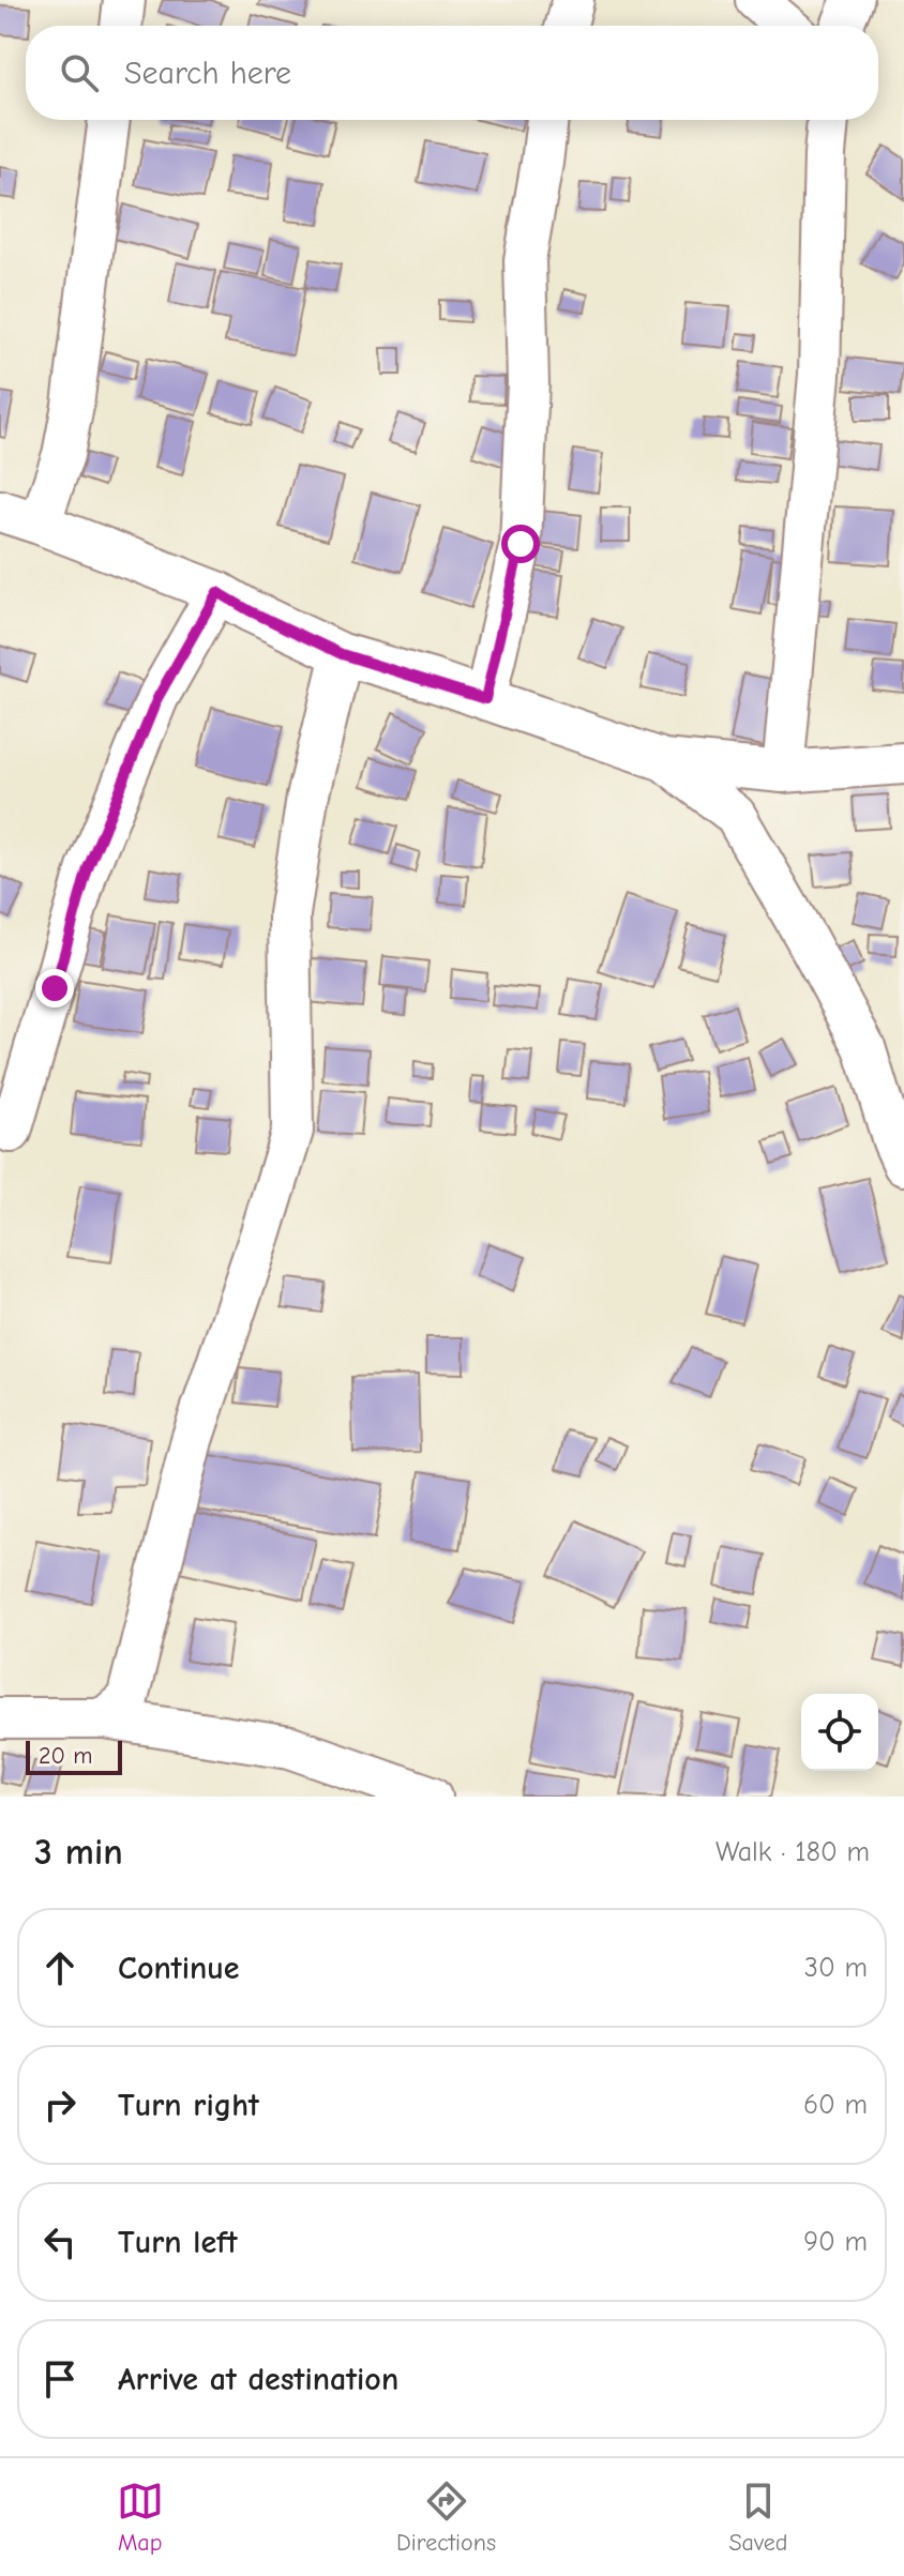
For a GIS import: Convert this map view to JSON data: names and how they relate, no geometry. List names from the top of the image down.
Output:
{
  "scale_bar": "20 m",
  "page": {
    "search": "Search here",
    "scale": "20 m",
    "heading": ["3 min", "Walk · 180 m"],
    "list": [
      ["Continue", "30 m"],
      ["Turn right", "60 m"],
      ["Turn left", "90 m"],
      "Arrive at destination"
    ],
    "nav": ["Map", "Directions", "Saved"]
  }
}
